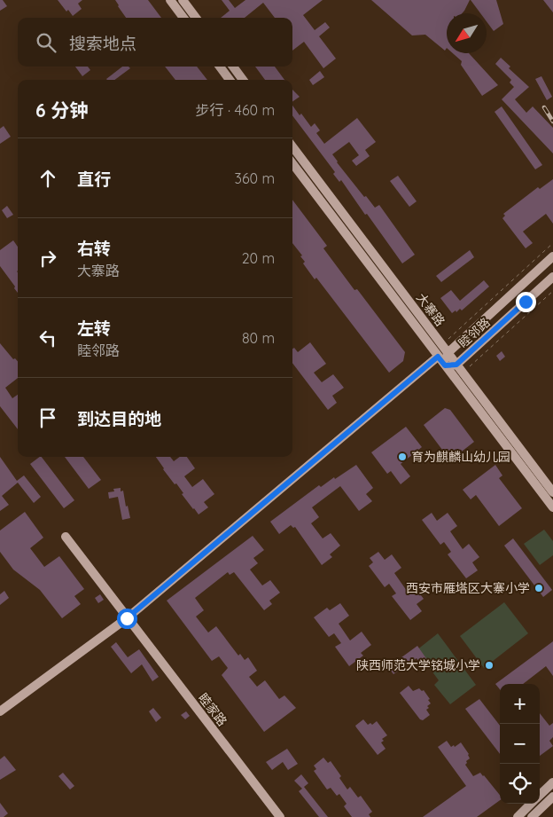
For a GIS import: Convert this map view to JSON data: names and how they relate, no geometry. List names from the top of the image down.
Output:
{
  "streets": {
    "street": ["大寨路", "睦邻路", "睦家路"]
  },
  "crossings": [
    ["大寨路", "睦邻路"]
  ],
  "places": ["育为麒麟山幼儿园", "西安市雁塔区大寨小学", "陕西师范大学铭城小学"],
  "north": "bottom left",
  "page": {
    "search": "搜索地点",
    "heading": ["6 分钟", "步行 · 460 m"],
    "list": [
      ["直行", "360 m"],
      ["右转", "大寨路", "20 m"],
      ["左转", "睦邻路", "80 m"],
      "到达目的地"
    ],
    "map_buttons": ["+", "−"]
  }
}
